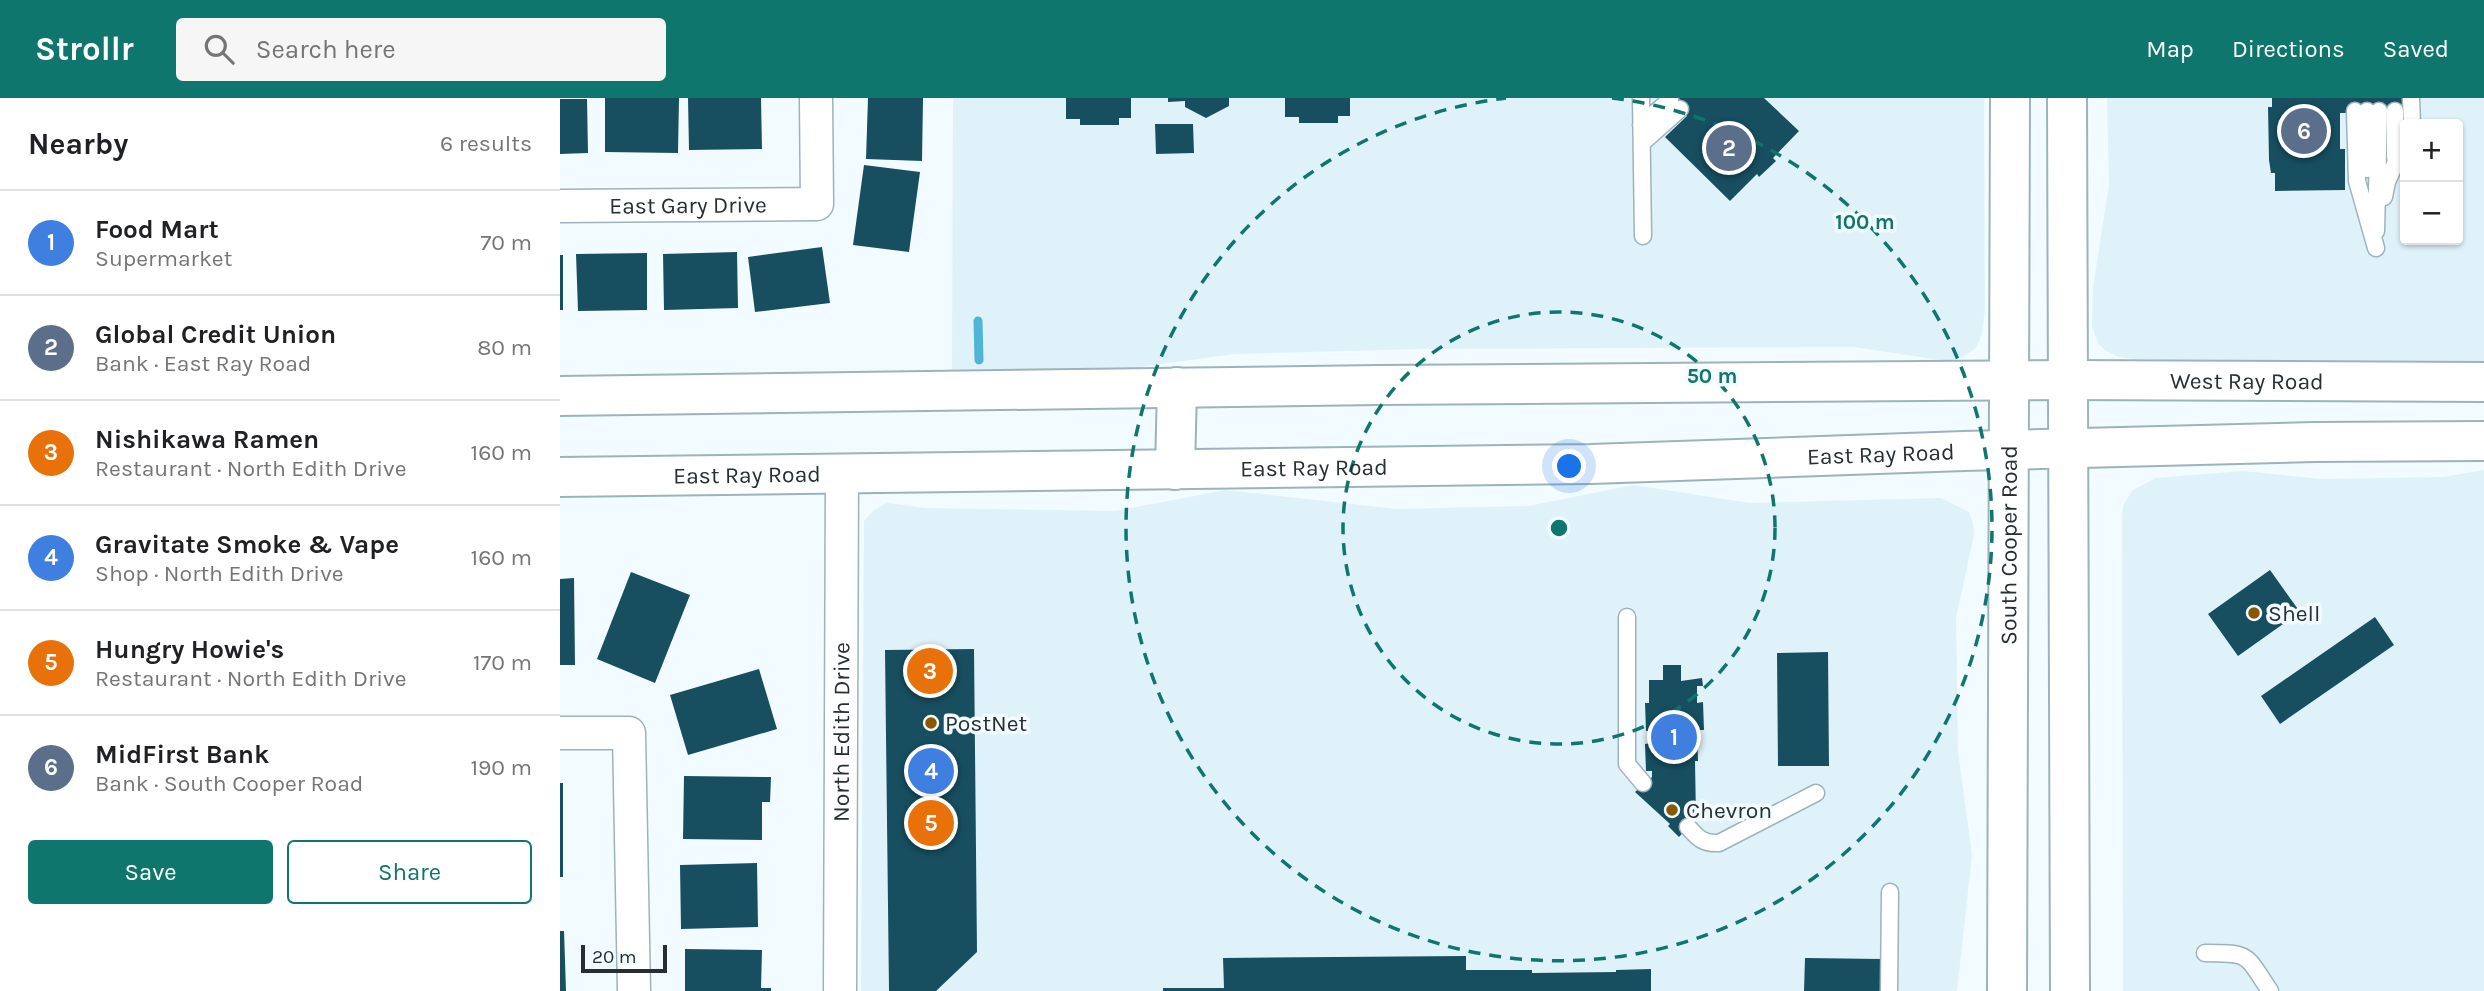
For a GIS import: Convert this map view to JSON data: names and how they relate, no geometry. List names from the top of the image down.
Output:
{
  "streets": {
    "main road": ["West Ray Road", "East Ray Road", "South Cooper Road"],
    "street": ["East Gary Drive", "North Edith Drive"]
  },
  "crossings": [
    ["West Ray Road", "South Cooper Road"],
    ["East Ray Road", "South Cooper Road"],
    ["East Ray Road", "North Edith Drive"]
  ],
  "places": ["Shell", "PostNet", "Chevron"],
  "scale_bar": "20 m",
  "page": {
    "header": "Strollr",
    "search": "Search here",
    "nav": ["Map", "Directions", "Saved"],
    "heading": ["Nearby", "6 results"],
    "pins": [
      "6",
      "2",
      "3",
      "1",
      "4",
      "5"
    ],
    "map_buttons": ["+", "−"],
    "list": [
      {
        "mark": "1",
        "name": "Food Mart",
        "note": "Supermarket",
        "value": "70 m"
      },
      {
        "mark": "2",
        "name": "Global Credit Union",
        "note": "Bank · East Ray Road",
        "value": "80 m"
      },
      {
        "mark": "3",
        "name": "Nishikawa Ramen",
        "note": "Restaurant · North Edith Drive",
        "value": "160 m"
      },
      {
        "mark": "4",
        "name": "Gravitate Smoke & Vape",
        "note": "Shop · North Edith Drive",
        "value": "160 m"
      },
      {
        "mark": "5",
        "name": "Hungry Howie's",
        "note": "Restaurant · North Edith Drive",
        "value": "170 m"
      },
      {
        "mark": "6",
        "name": "MidFirst Bank",
        "note": "Bank · South Cooper Road",
        "value": "190 m"
      }
    ],
    "buttons": ["Save", "Share"],
    "scale": "20 m"
  },
  "rings": ["100 m", "50 m"]
}
